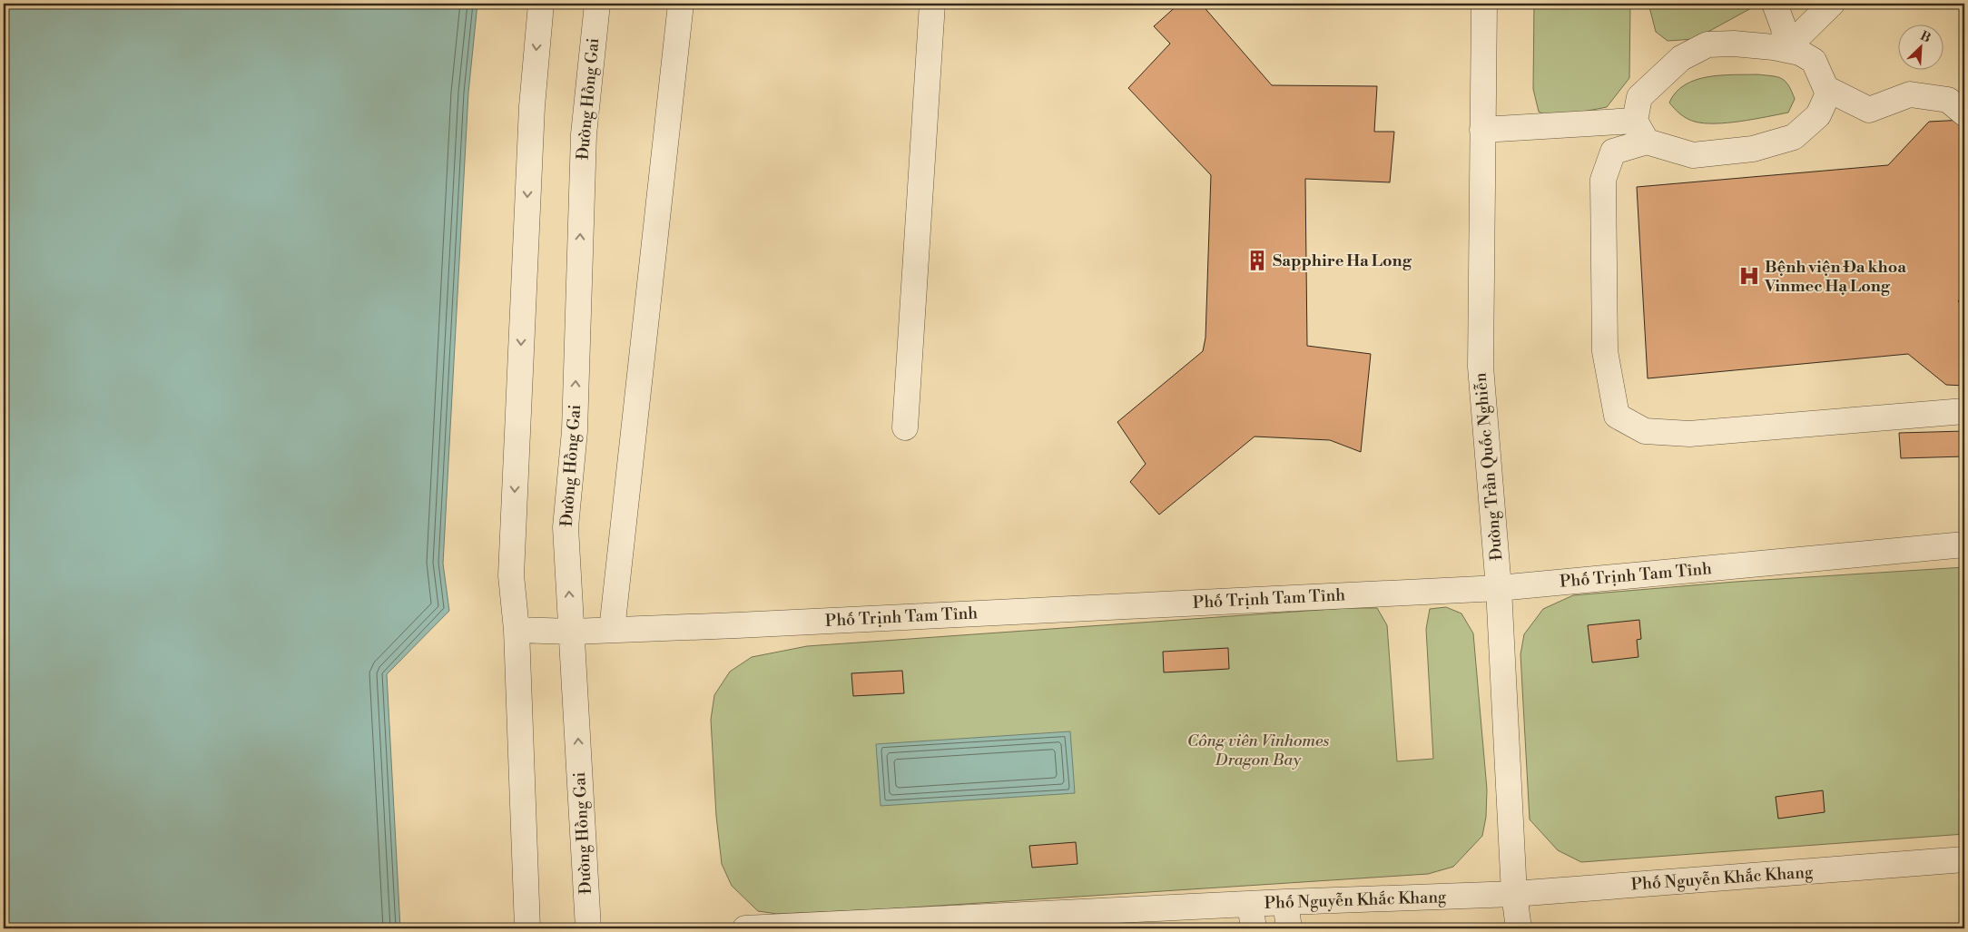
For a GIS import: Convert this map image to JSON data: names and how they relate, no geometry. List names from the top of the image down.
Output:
{
  "streets": {
    "street": [
      "Đường Hồng Gai",
      "Đường Trần Quốc Nghiễn",
      "Phố Trịnh Tam Tỉnh",
      "Phố Nguyễn Khắc Khang"
    ]
  },
  "crossings": [
    ["Đường Hồng Gai", "Phố Trịnh Tam Tỉnh"],
    ["Đường Trần Quốc Nghiễn", "Phố Trịnh Tam Tỉnh"],
    ["Đường Trần Quốc Nghiễn", "Phố Nguyễn Khắc Khang"]
  ],
  "parks": ["Công viên Vinhomes Dragon Bay"],
  "places": {
    "building": ["Sapphire Ha Long"],
    "hospital": ["Bệnh viện Đa khoa Vinmec Hạ Long"]
  },
  "north": "top right"
}
